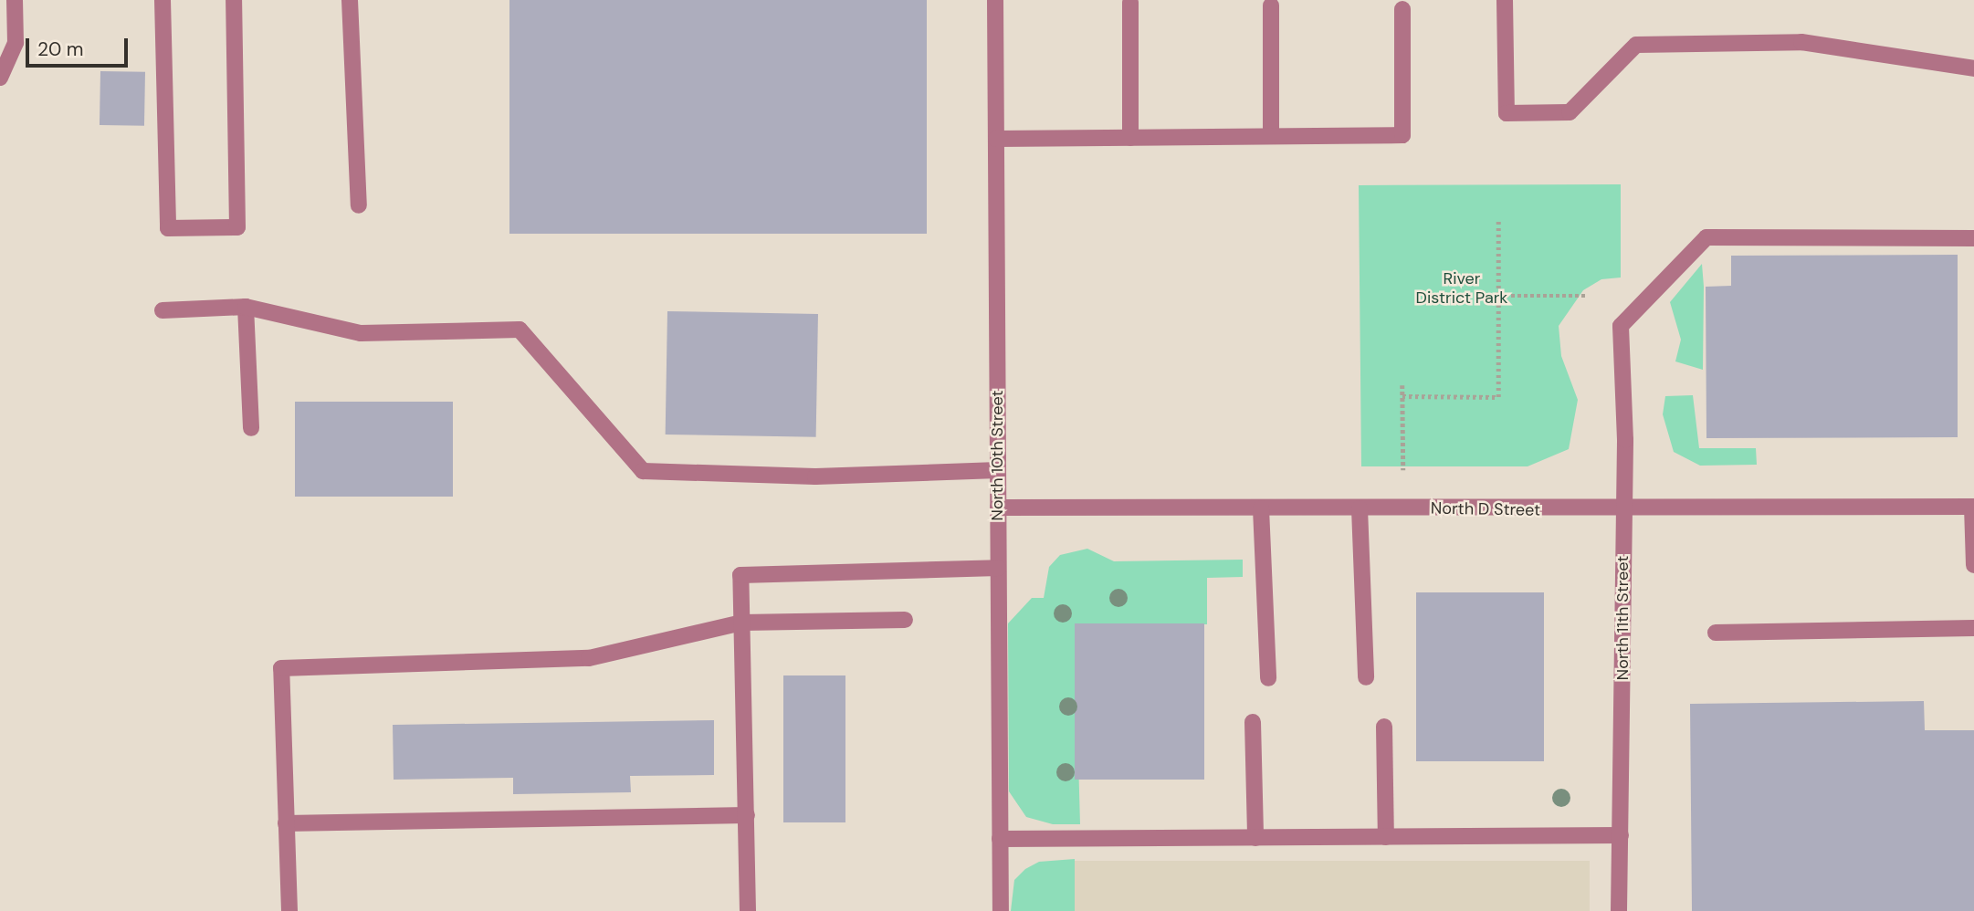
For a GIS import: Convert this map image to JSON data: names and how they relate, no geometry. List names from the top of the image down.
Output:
{
  "streets": {
    "street": ["North 10th Street", "North D Street", "North 11th Street"]
  },
  "crossings": [
    ["North 10th Street", "North D Street"],
    ["North D Street", "North 11th Street"]
  ],
  "parks": ["River District Park"],
  "scale_bar": "20 m"
}
